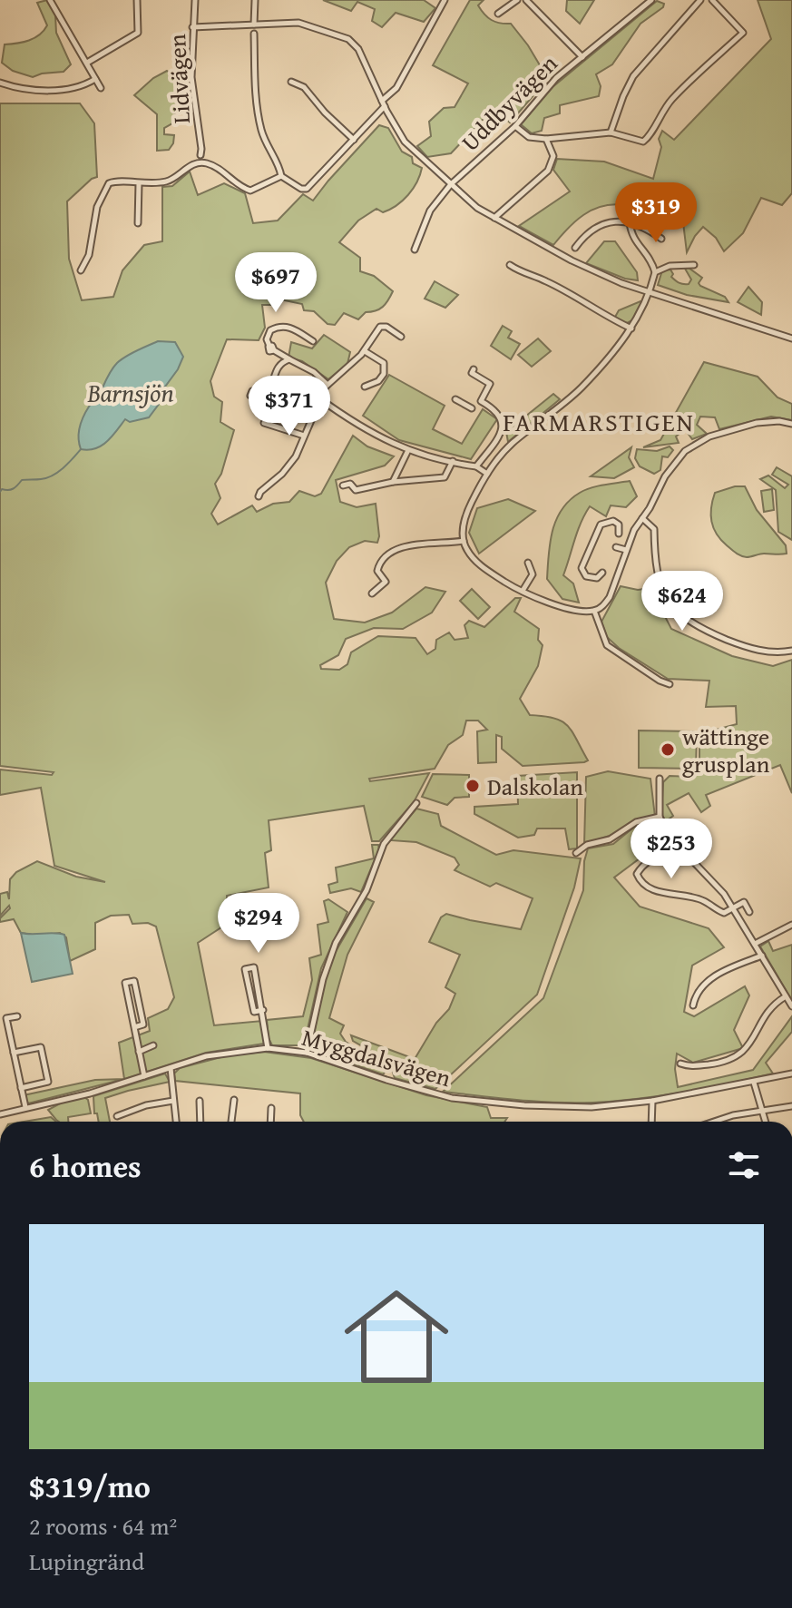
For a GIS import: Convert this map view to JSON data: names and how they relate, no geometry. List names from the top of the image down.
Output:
{
  "streets": {
    "street": ["Lidvägen", "Uddbyvägen", "Myggdalsvägen"]
  },
  "districts": ["FARMARSTIGEN"],
  "water": ["Barnsjön"],
  "places": ["wättinge grusplan", "Dalskolan"],
  "page": {
    "price": [
      "$319",
      "$697",
      "$371",
      "$624",
      "$253",
      "$294"
    ],
    "heading": "6 homes",
    "list": [
      {
        "name": "$319/mo",
        "note": "2 rooms · 64 m² · Lupingränd"
      }
    ]
  }
}
